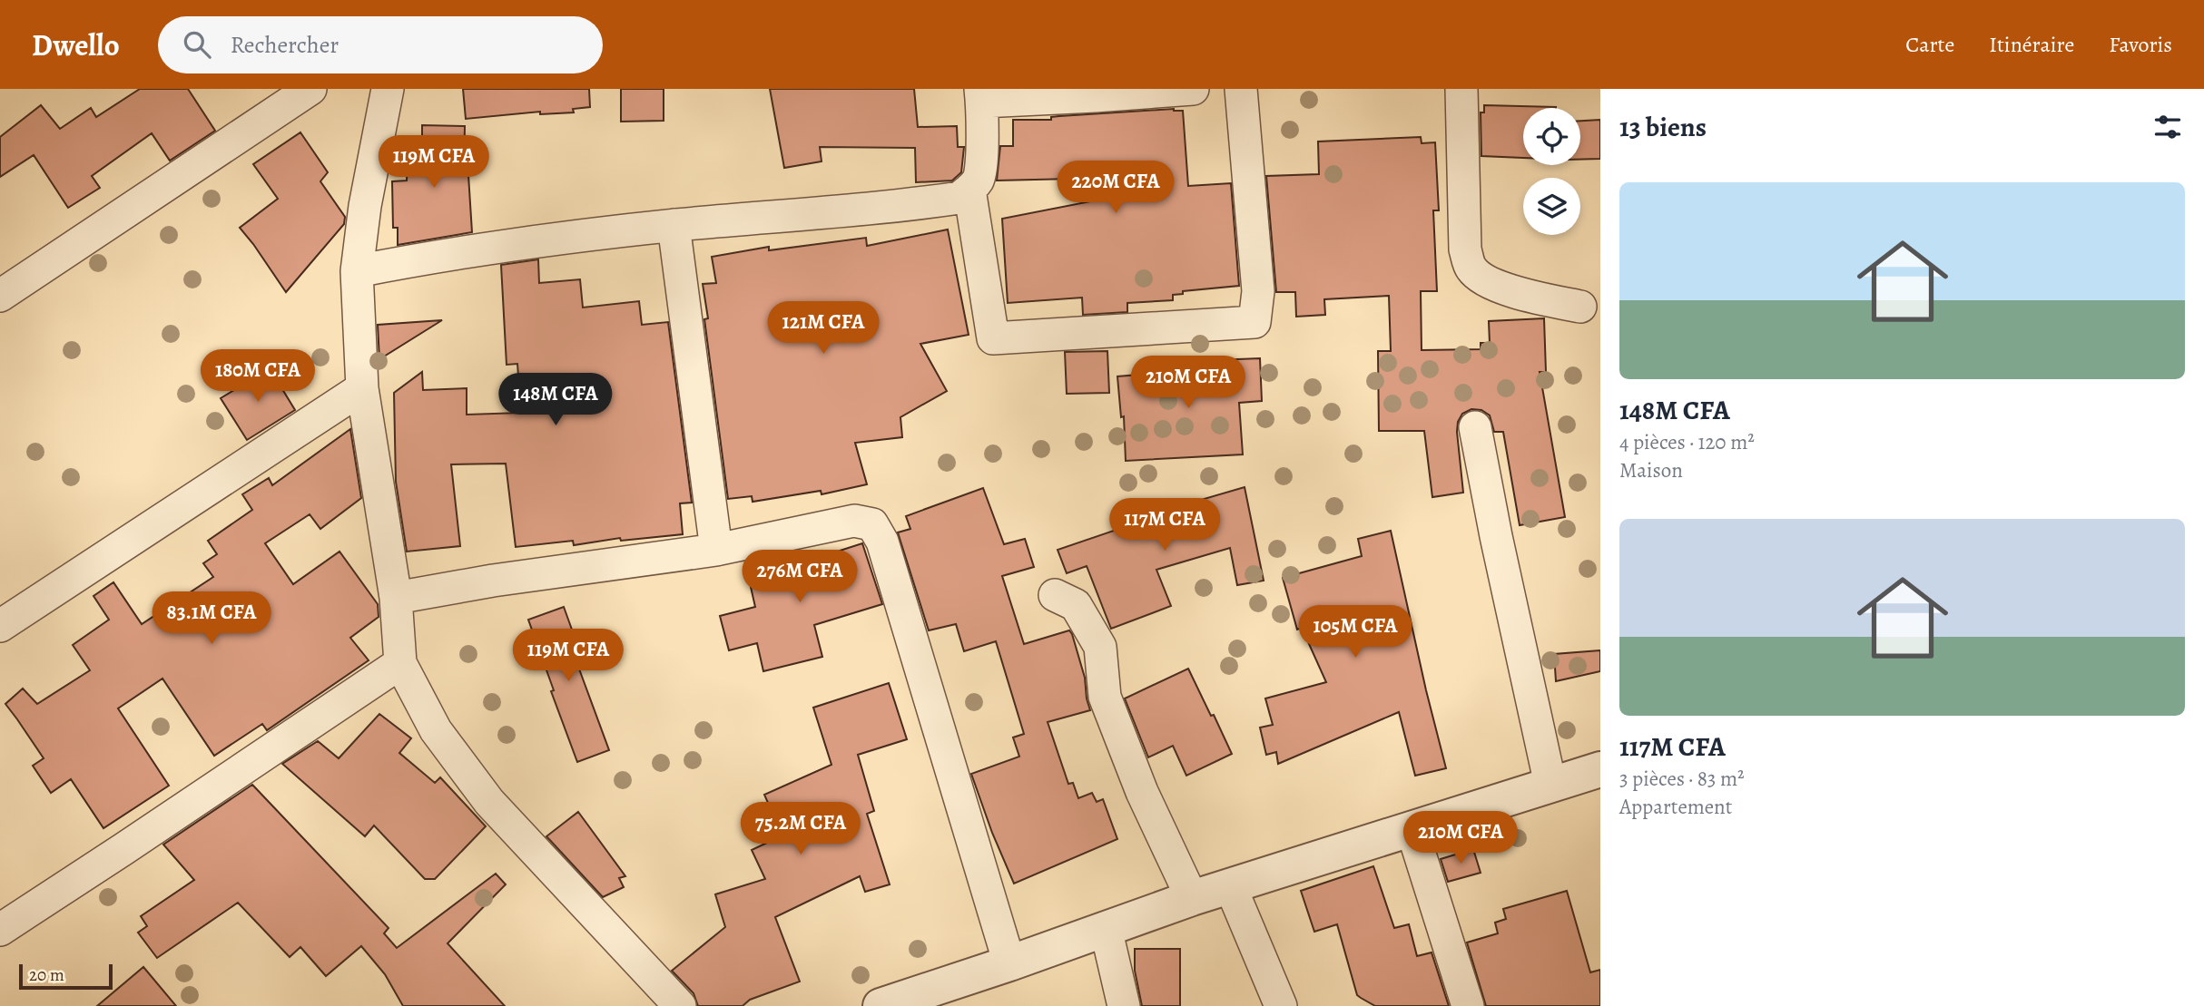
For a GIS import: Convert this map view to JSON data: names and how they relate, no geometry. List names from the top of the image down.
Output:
{
  "scale_bar": "20 m",
  "page": {
    "header": "Dwello",
    "search": "Rechercher",
    "nav": ["Carte", "Itinéraire", "Favoris"],
    "heading": "13 biens",
    "price": [
      "119M CFA",
      "220M CFA",
      "121M CFA",
      "180M CFA",
      "210M CFA",
      "148M CFA",
      "117M CFA",
      "276M CFA",
      "83.1M CFA",
      "105M CFA",
      "119M CFA",
      "75.2M CFA",
      "210M CFA"
    ],
    "list": [
      {
        "name": "148M CFA",
        "note": "4 pièces · 120 m² · Maison"
      },
      {
        "name": "117M CFA",
        "note": "3 pièces · 83 m² · Appartement"
      }
    ],
    "scale": "20 m"
  }
}
